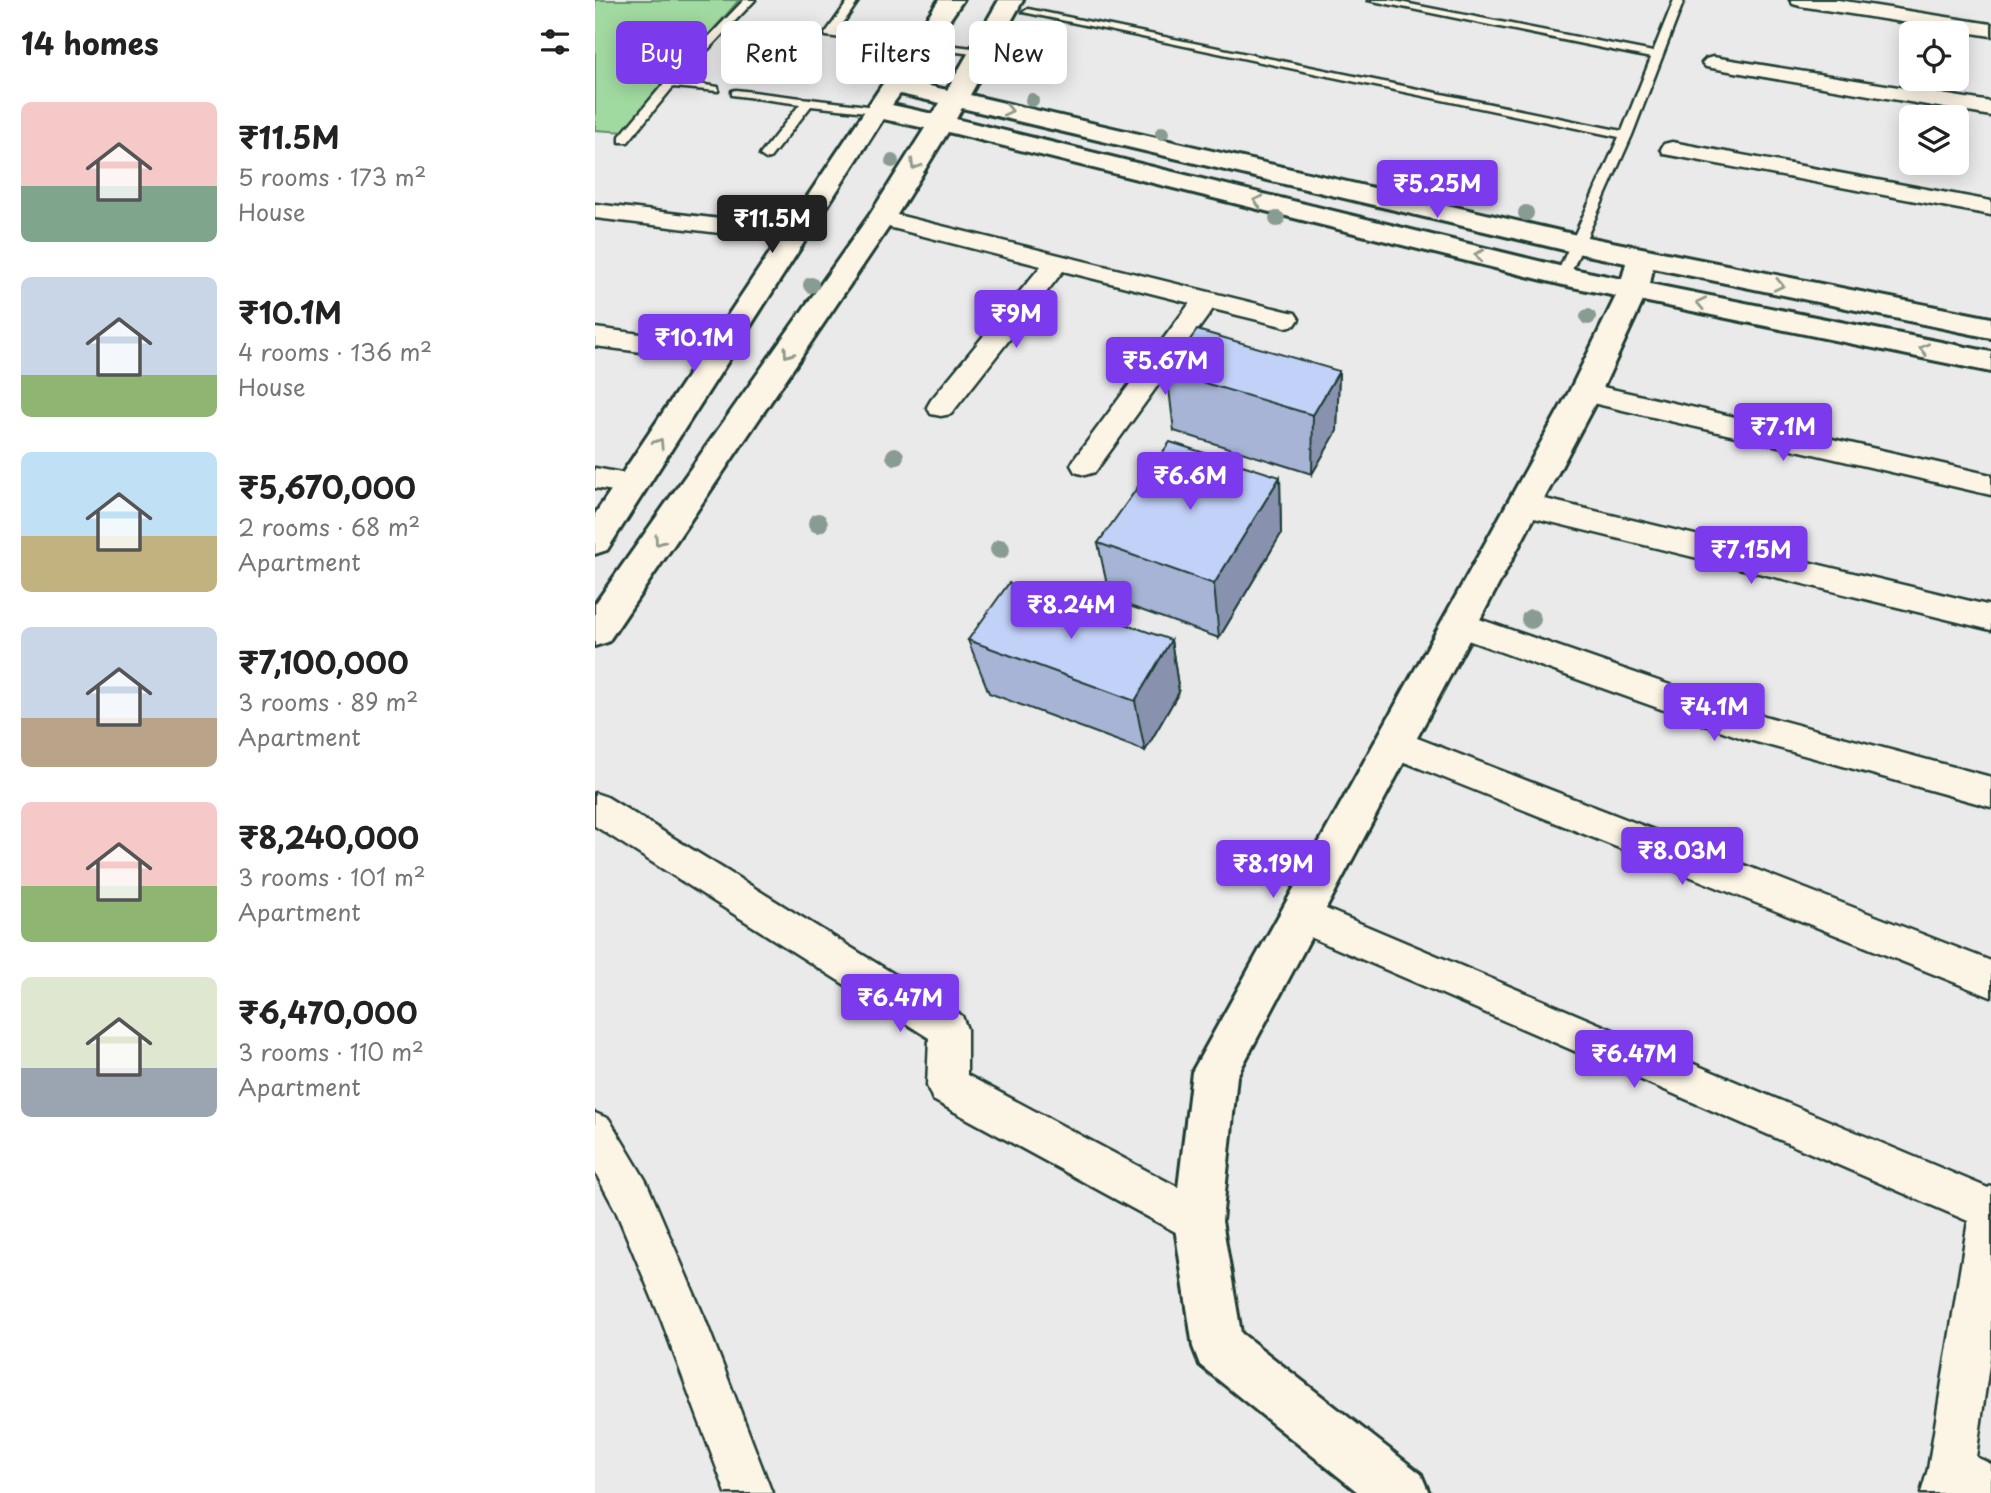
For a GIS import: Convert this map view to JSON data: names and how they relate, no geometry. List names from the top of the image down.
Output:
{
  "page": {
    "heading": "14 homes",
    "chip": [
      "Buy",
      "Rent",
      "Filters",
      "New"
    ],
    "list": [
      {
        "name": "₹11.5M",
        "note": "5 rooms · 173 m² · House"
      },
      {
        "name": "₹10.1M",
        "note": "4 rooms · 136 m² · House"
      },
      {
        "name": "₹5,670,000",
        "note": "2 rooms · 68 m² · Apartment"
      },
      {
        "name": "₹7,100,000",
        "note": "3 rooms · 89 m² · Apartment"
      },
      {
        "name": "₹8,240,000",
        "note": "3 rooms · 101 m² · Apartment"
      },
      {
        "name": "₹6,470,000",
        "note": "3 rooms · 110 m² · Apartment"
      }
    ],
    "price": [
      "₹5.25M",
      "₹11.5M",
      "₹9M",
      "₹10.1M",
      "₹5.67M",
      "₹7.1M",
      "₹6.6M",
      "₹7.15M",
      "₹8.24M",
      "₹4.1M",
      "₹8.03M",
      "₹8.19M",
      "₹6.47M",
      "₹6.47M"
    ]
  }
}
